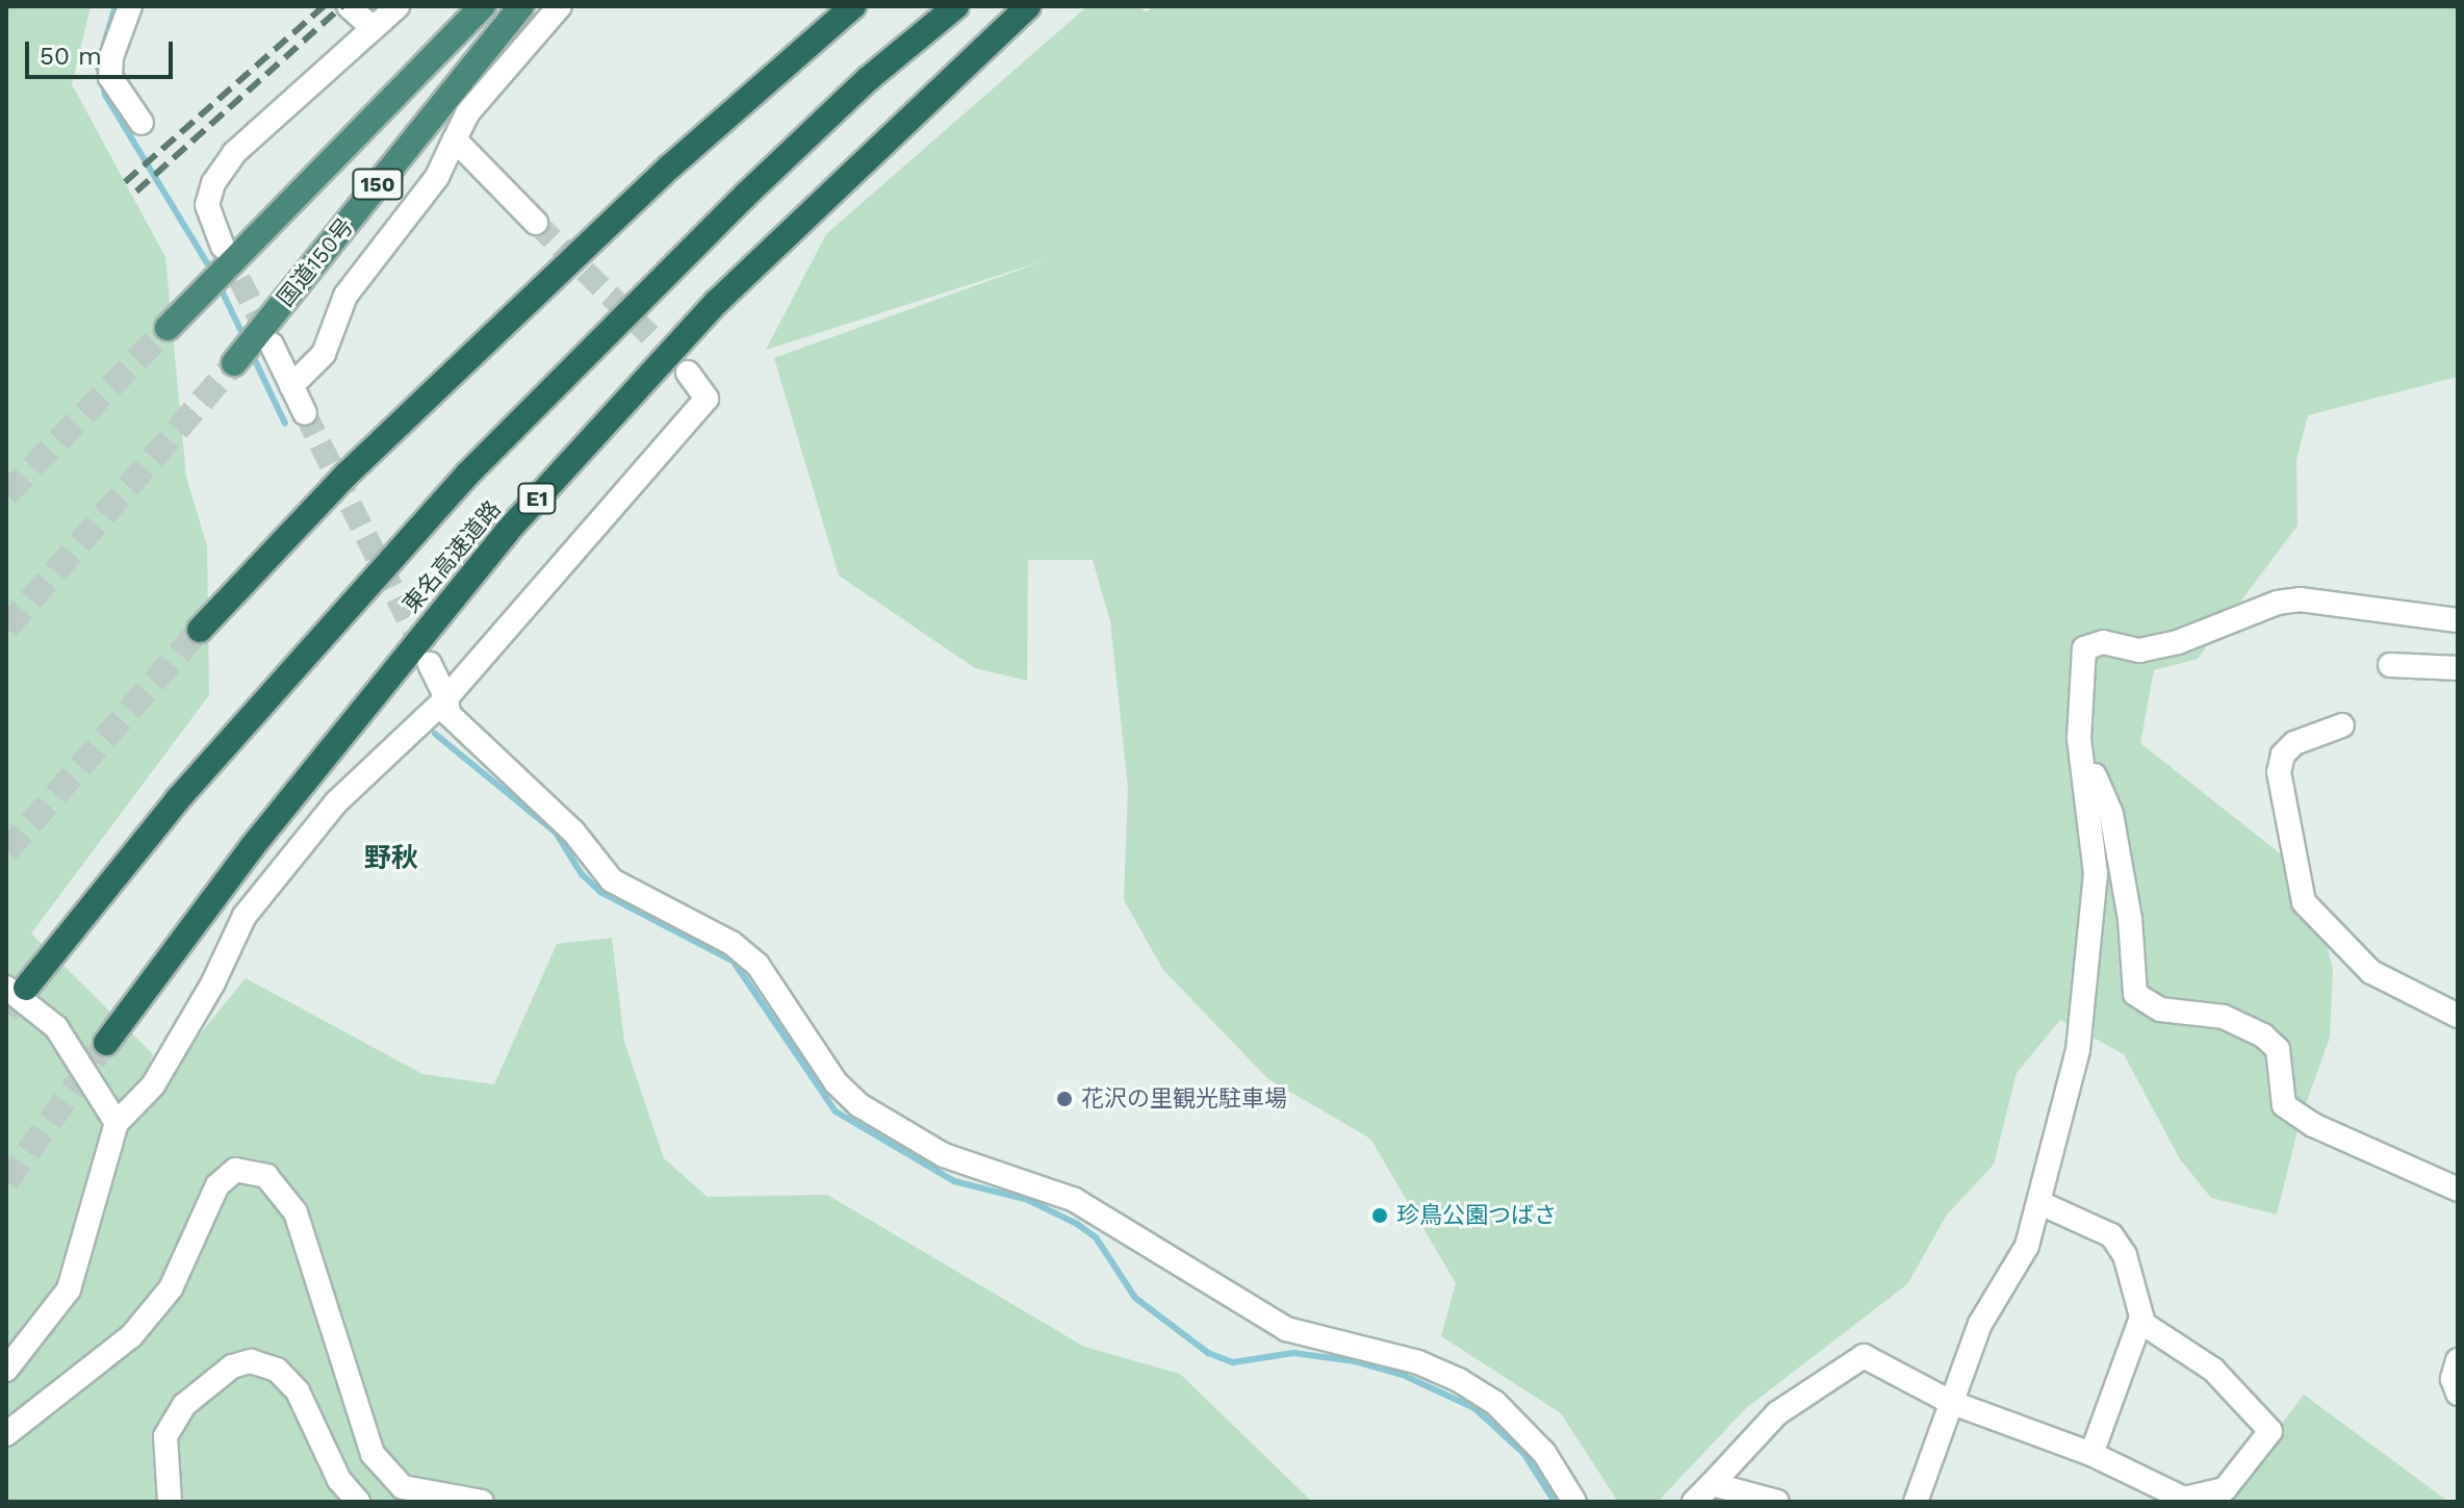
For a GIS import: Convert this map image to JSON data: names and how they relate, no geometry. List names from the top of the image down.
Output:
{
  "streets": {
    "highway": [
      "150",
      "国道150号",
      "E1",
      "東名高速道路"
    ]
  },
  "districts": ["野秋"],
  "places": ["花沢の里観光駐車場", "珍鳥公園つばさ"],
  "scale_bar": "50 m"
}
